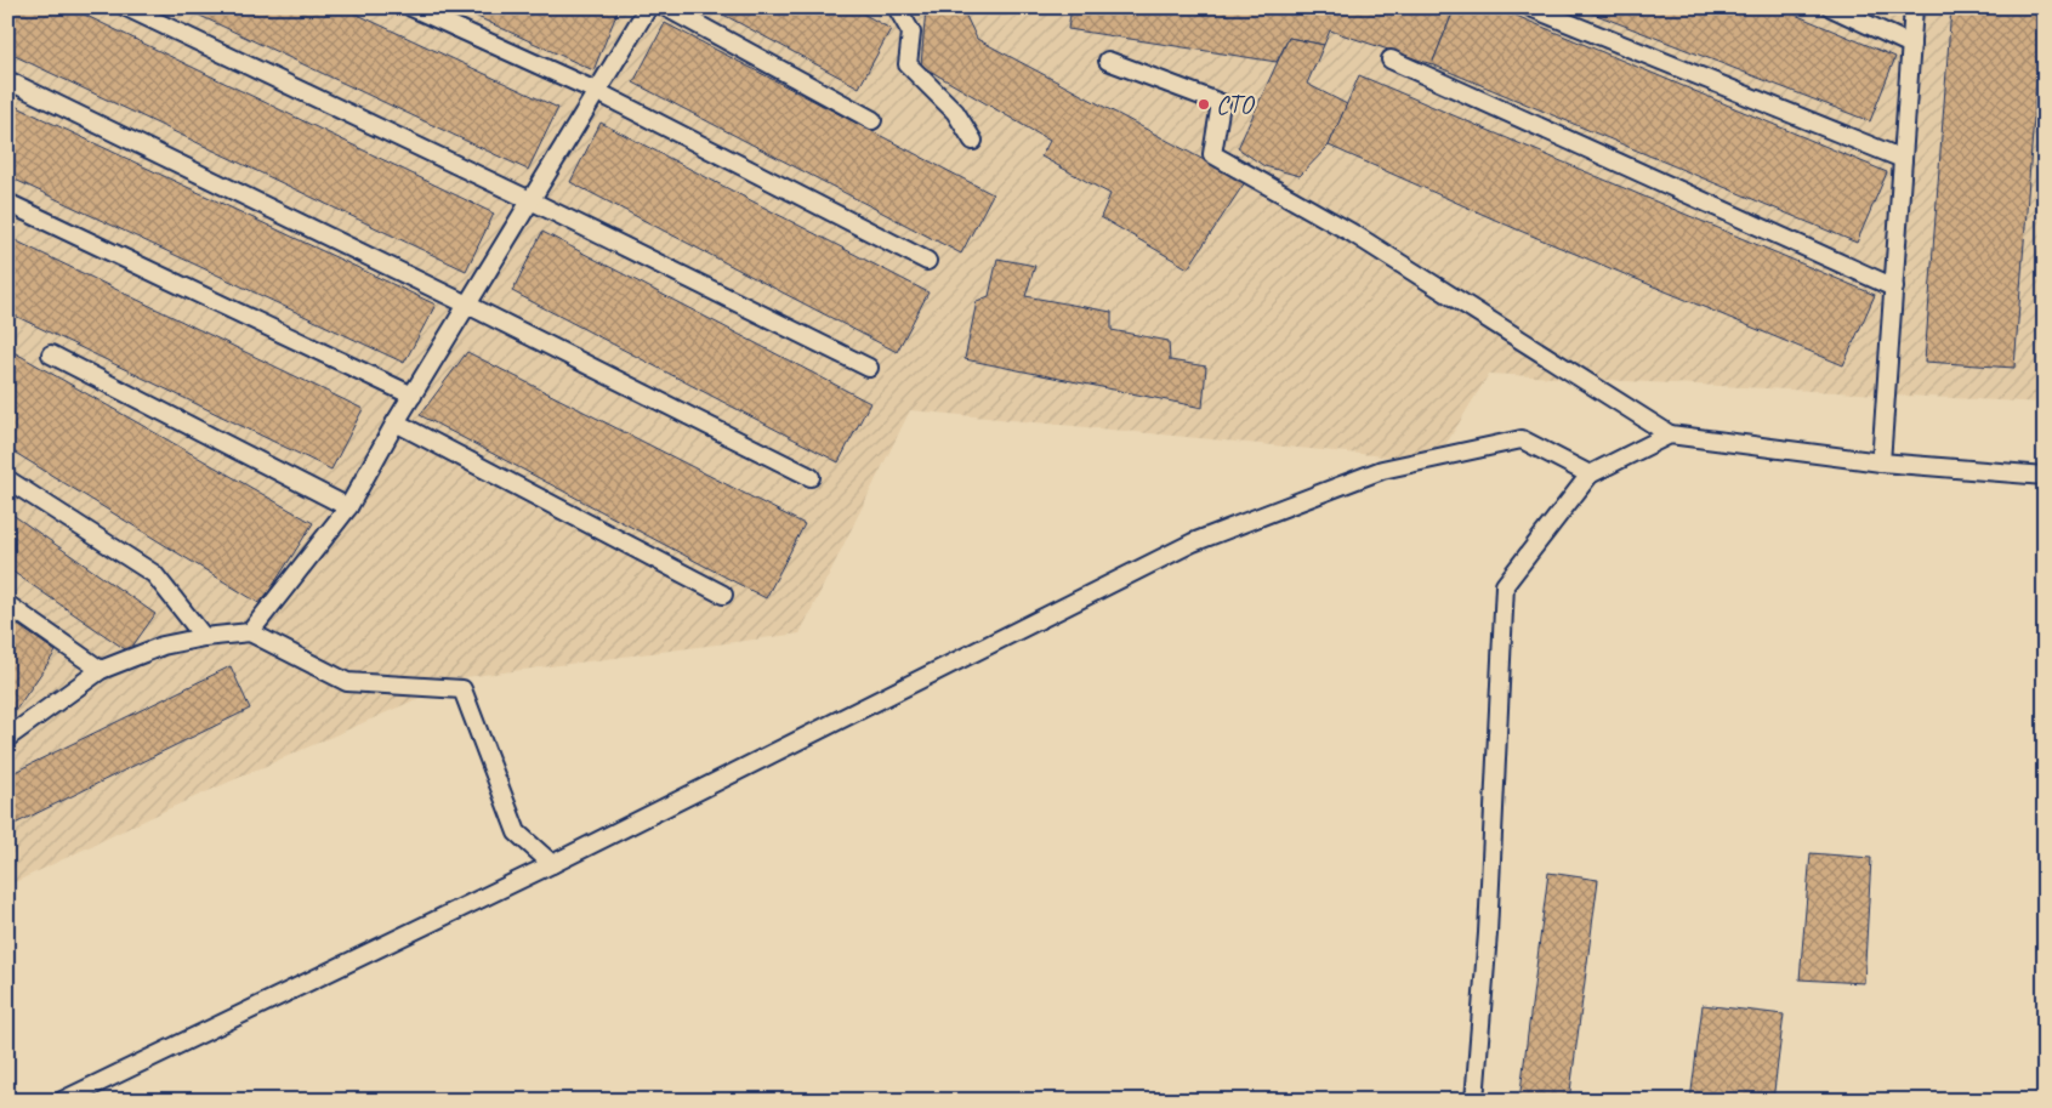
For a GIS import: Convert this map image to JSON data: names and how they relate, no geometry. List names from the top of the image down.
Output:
{
  "places": ["СТО"]
}
